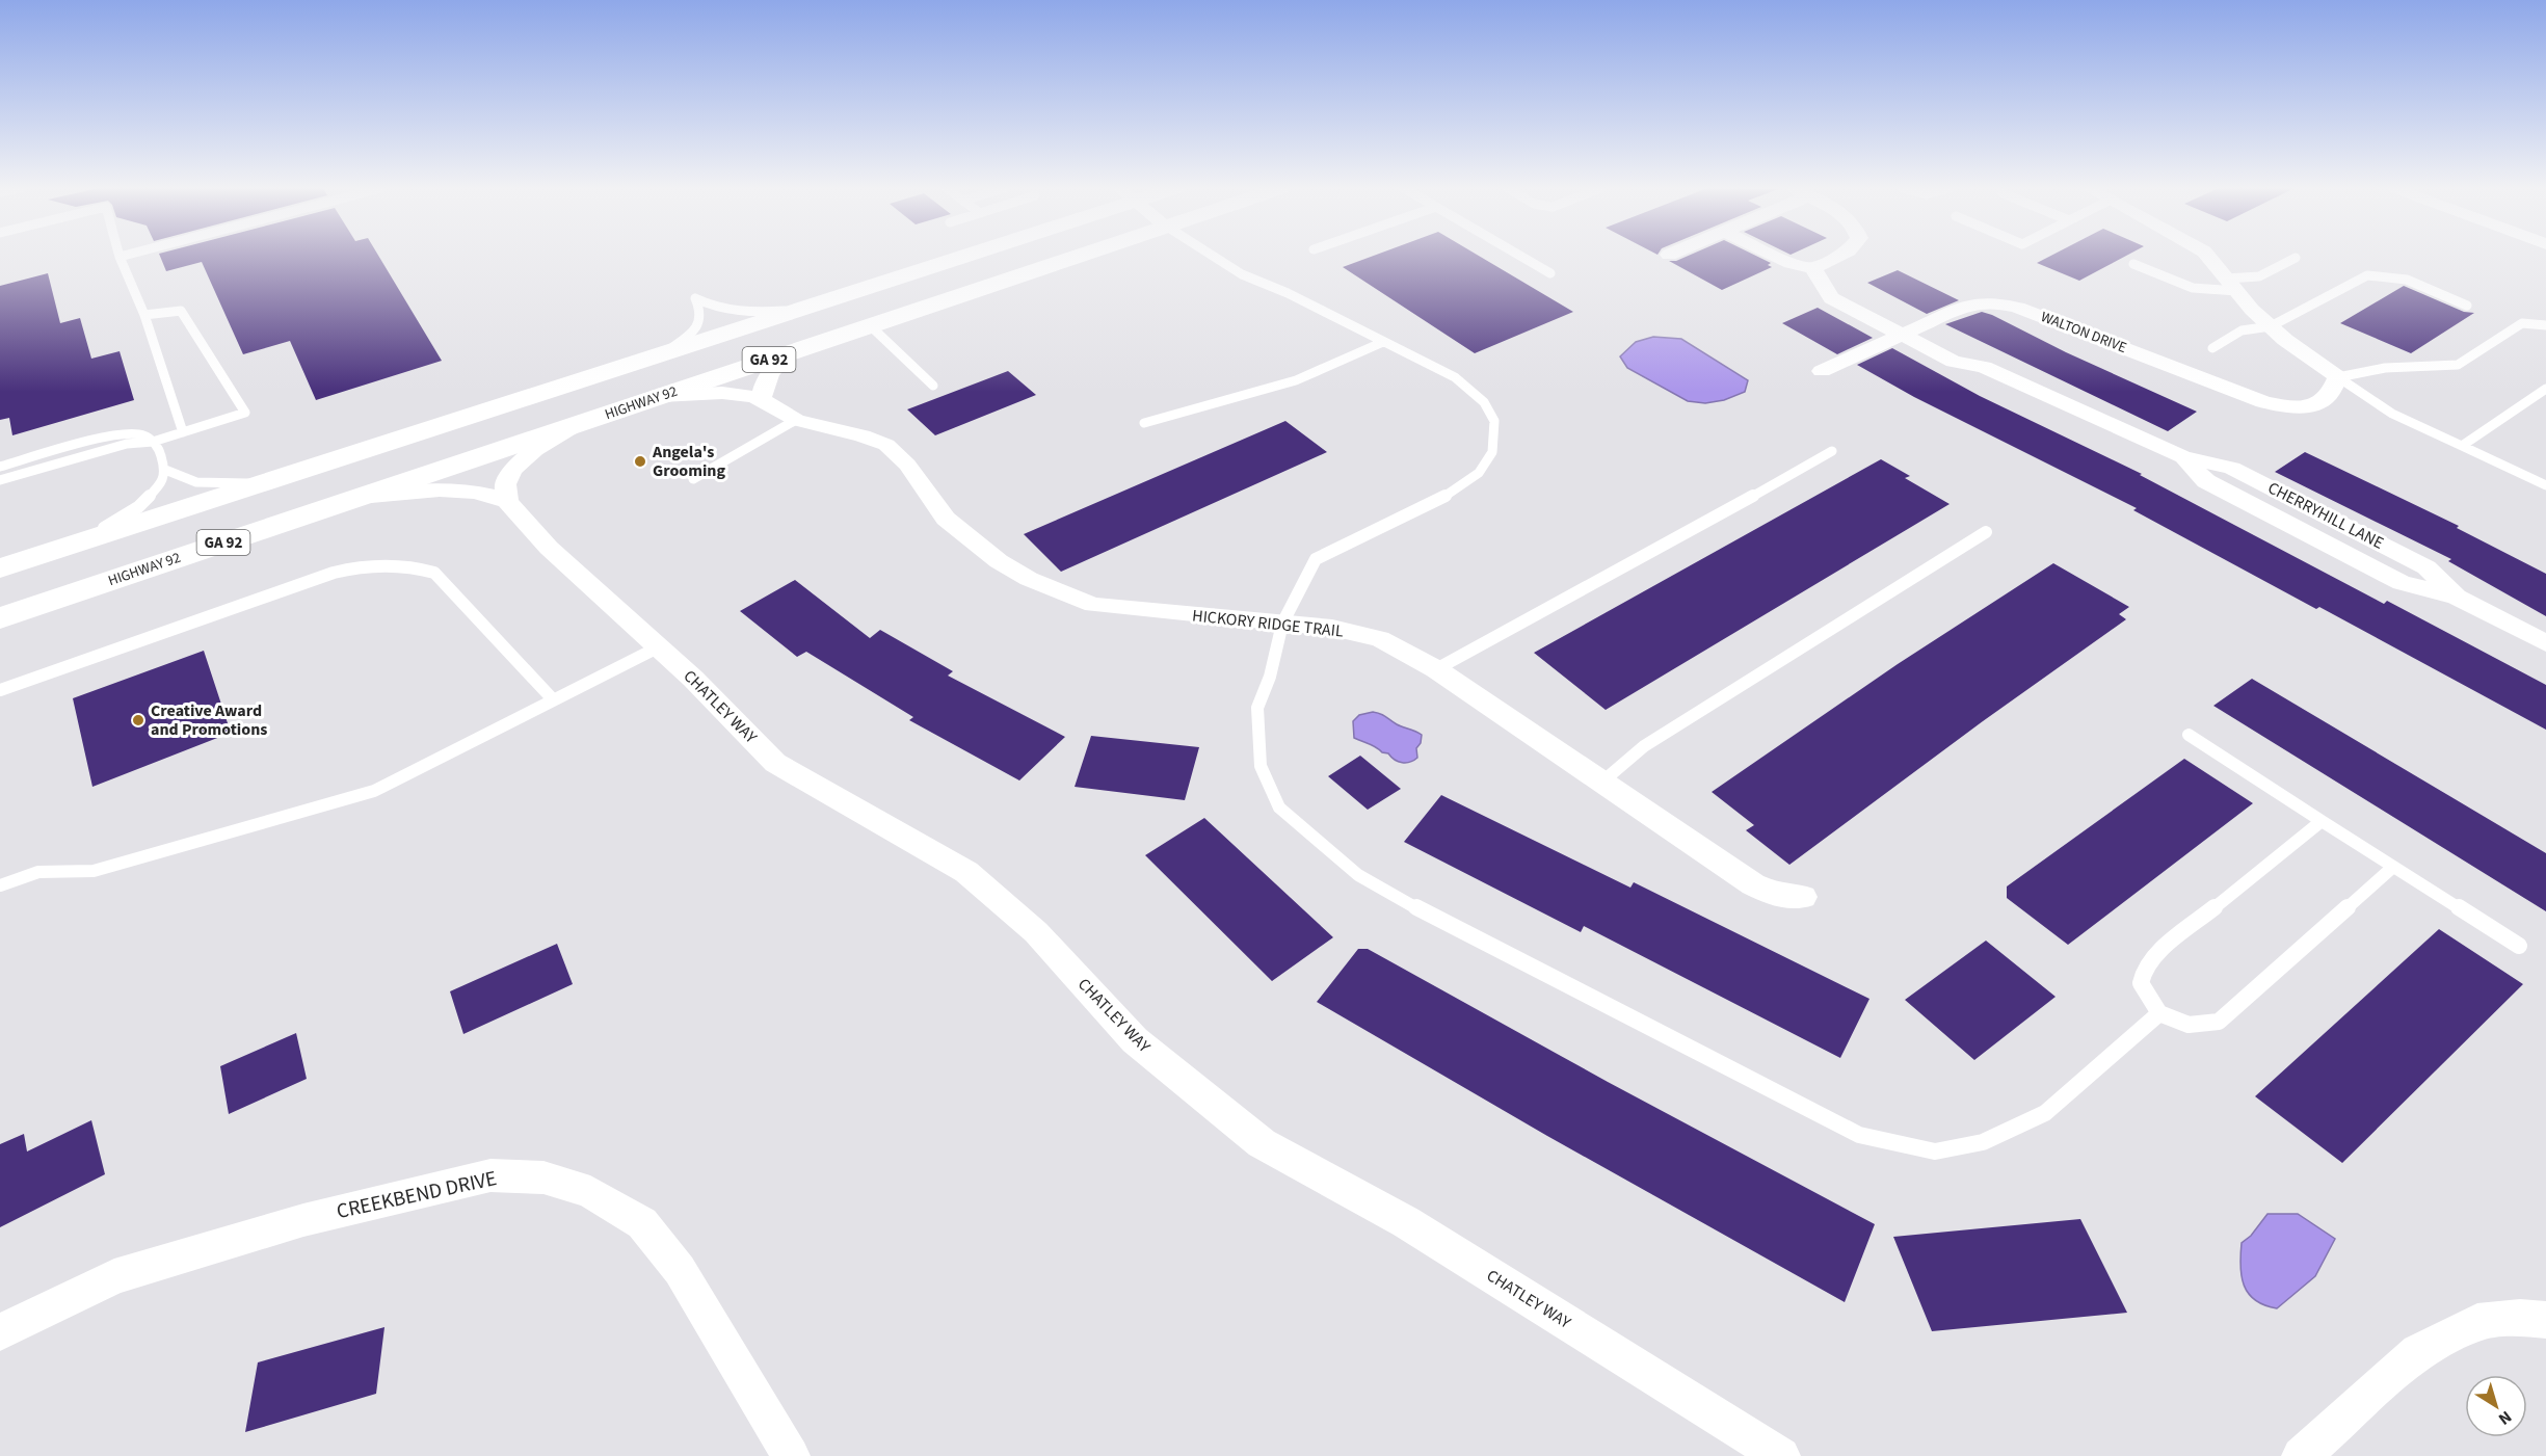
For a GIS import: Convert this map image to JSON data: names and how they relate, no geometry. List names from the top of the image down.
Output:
{
  "streets": {
    "main road": ["GA 92", "HIGHWAY 92"],
    "street": [
      "WALTON DRIVE",
      "CHERRYHILL LANE",
      "HICKORY RIDGE TRAIL",
      "CHATLEY WAY",
      "CREEKBEND DRIVE"
    ]
  },
  "crossings": [
    ["WALTON DRIVE", "CHERRYHILL LANE"],
    ["HIGHWAY 92", "HICKORY RIDGE TRAIL"]
  ],
  "places": ["Angela's Grooming", "Creative Award and Promotions"],
  "north": "bottom right"
}
